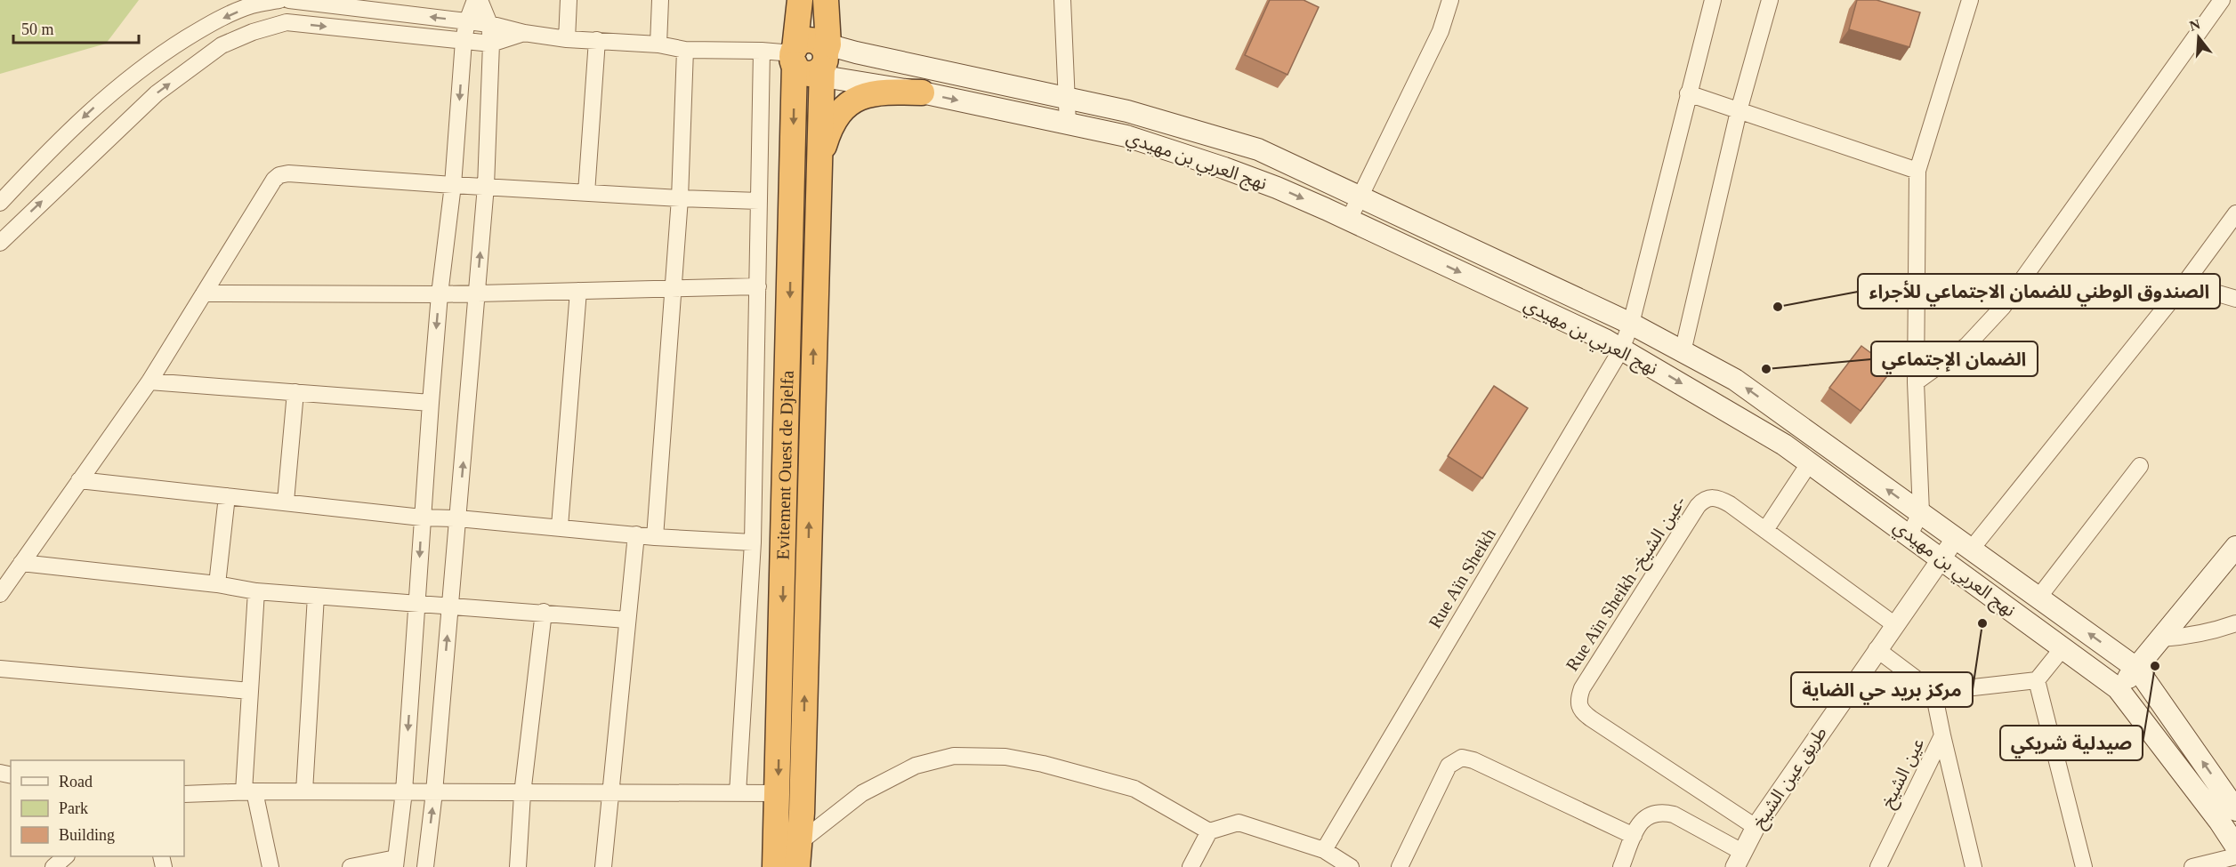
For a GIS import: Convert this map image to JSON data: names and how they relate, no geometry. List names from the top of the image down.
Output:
{
  "streets": {
    "highway": ["Evitement Ouest de Djelfa"],
    "main road": ["نهج العربي بن مهيدي"],
    "street": [
      "Rue Aïn Sheikh",
      "Rue Aïn Sheikh -عين الشيخ-",
      "عين الشيخ",
      "طريق عين الشيخ"
    ]
  },
  "crossings": [
    ["نهج العربي بن مهيدي", "Evitement Ouest de Djelfa"],
    ["نهج العربي بن مهيدي", "Rue Aïn Sheikh"],
    ["نهج العربي بن مهيدي", "طريق عين الشيخ"],
    ["Rue Aïn Sheikh -عين الشيخ-", "طريق عين الشيخ"]
  ],
  "places": [
    "الصندوق الوطني للضمان الاجتماعي للأجراء",
    "الضمان الإجتماعي",
    "مركز بريد حي الضاية",
    "صيدلية شريكي"
  ],
  "legend": ["Road", "Park", "Building"],
  "scale_bar": "50 m",
  "north": "top"
}
